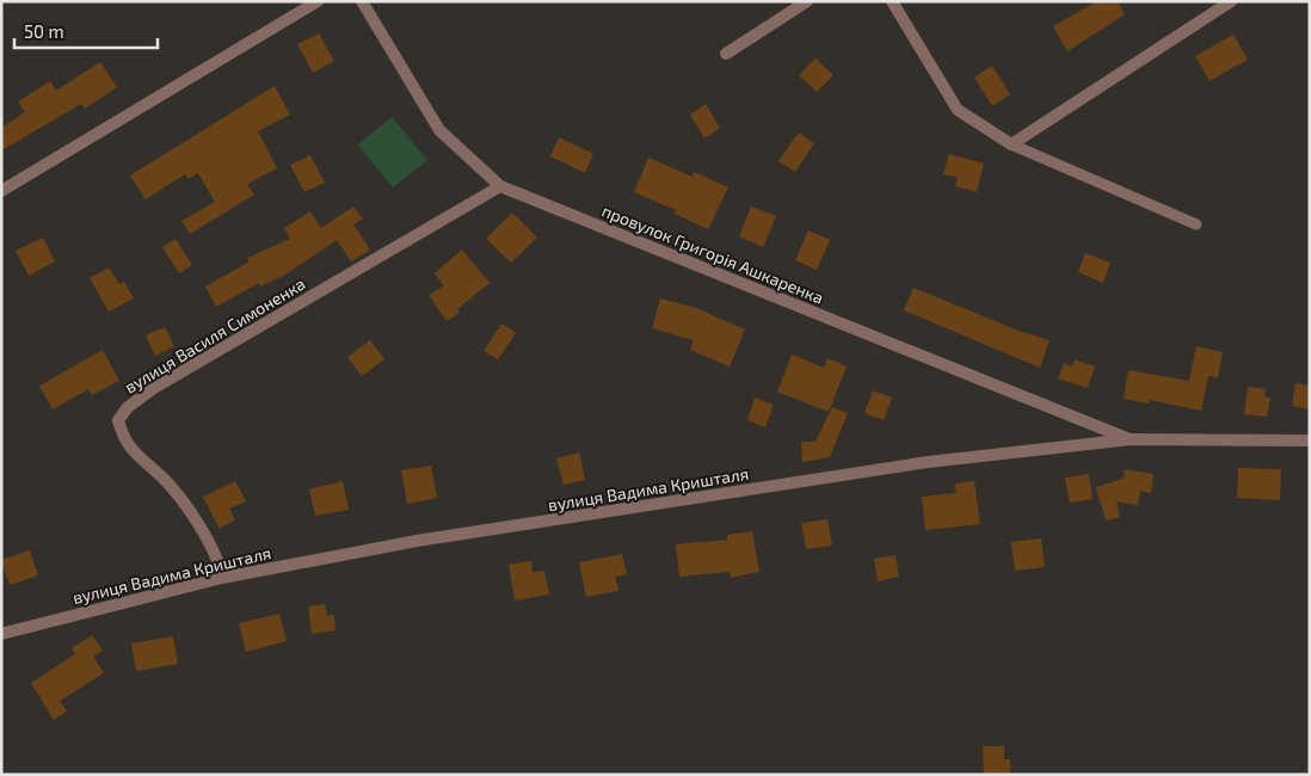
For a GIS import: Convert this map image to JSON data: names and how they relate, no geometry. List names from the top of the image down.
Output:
{
  "streets": {
    "street": ["провулок Григорія Ашкаренка", "вулиця Василя Симоненка", "вулиця Вадима Кришталя"]
  },
  "crossings": [
    ["провулок Григорія Ашкаренка", "вулиця Василя Симоненка"],
    ["провулок Григорія Ашкаренка", "вулиця Вадима Кришталя"],
    ["вулиця Василя Симоненка", "вулиця Вадима Кришталя"]
  ],
  "scale_bar": "50 m"
}
